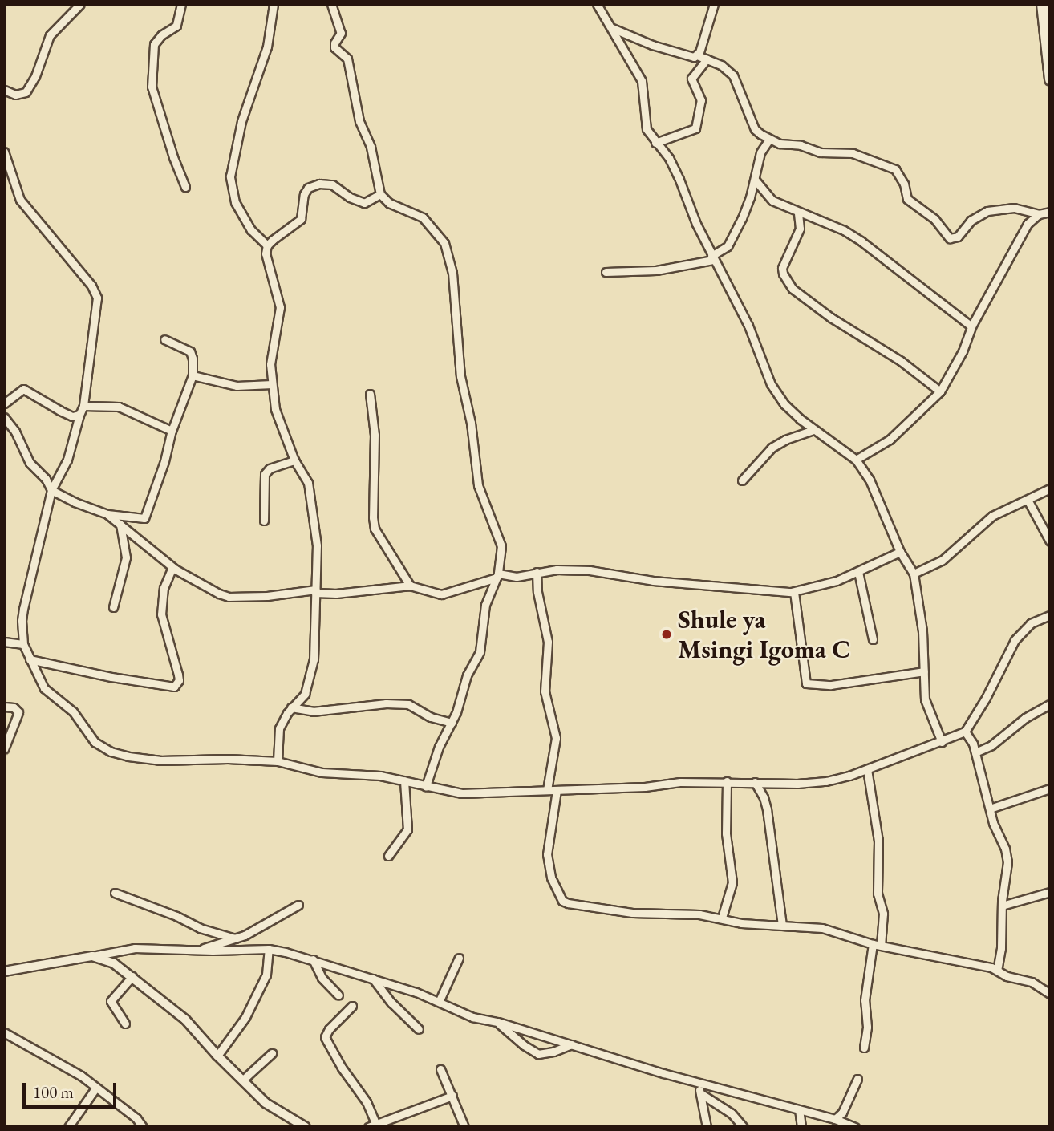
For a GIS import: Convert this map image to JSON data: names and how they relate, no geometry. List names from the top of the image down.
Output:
{
  "places": ["Shule ya Msingi Igoma C"],
  "scale_bar": "100 m"
}
